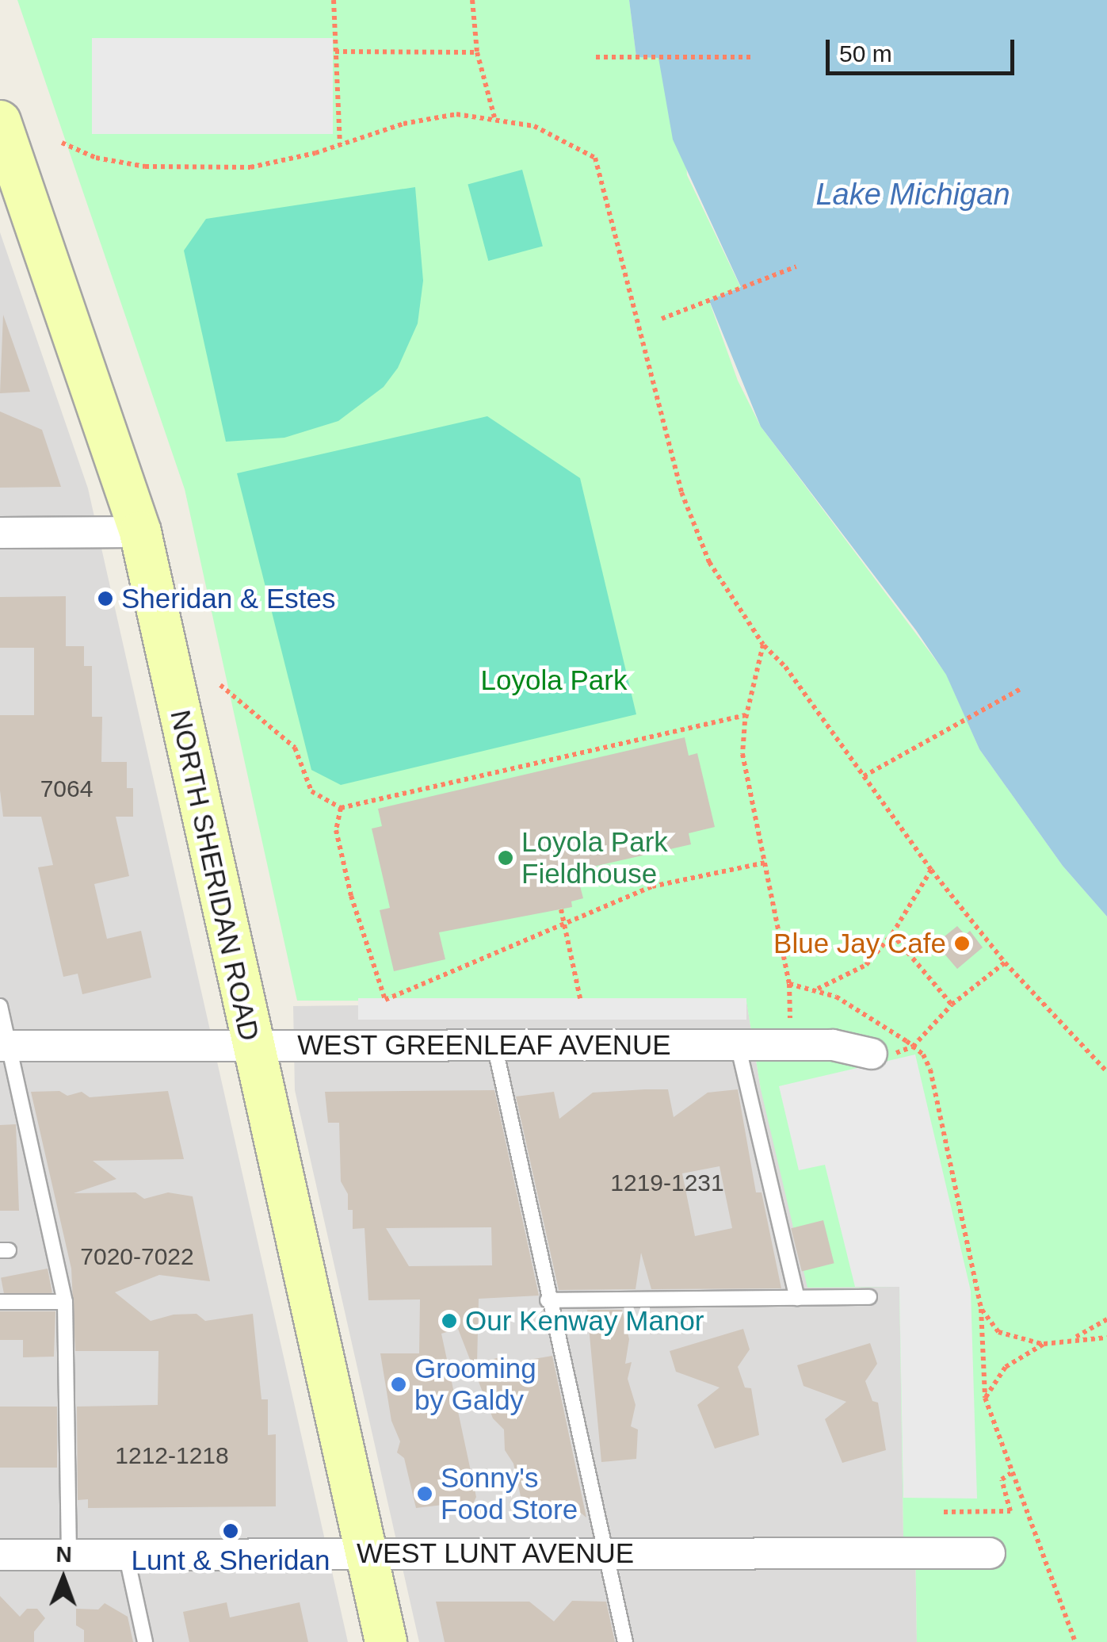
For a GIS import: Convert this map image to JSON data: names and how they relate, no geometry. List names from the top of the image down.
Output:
{
  "streets": {
    "main road": ["NORTH SHERIDAN ROAD"],
    "street": ["WEST GREENLEAF AVENUE", "WEST LUNT AVENUE"]
  },
  "crossings": [
    ["NORTH SHERIDAN ROAD", "WEST GREENLEAF AVENUE"],
    ["NORTH SHERIDAN ROAD", "WEST LUNT AVENUE"]
  ],
  "water": ["Lake Michigan"],
  "parks": ["Loyola Park"],
  "places": [
    "Sheridan & Estes",
    "Loyola Park Fieldhouse",
    "Blue Jay Cafe",
    "Our Kenway Manor",
    "Grooming by Galdy",
    "Sonny's Food Store",
    "Lunt & Sheridan"
  ],
  "house_numbers": [
    "7064",
    "1219-1231",
    "7020-7022",
    "1212-1218"
  ],
  "scale_bar": "50 m",
  "north": "top"
}
